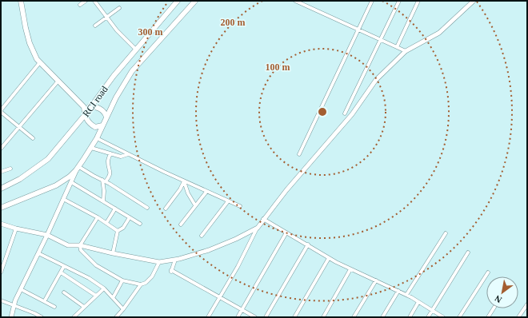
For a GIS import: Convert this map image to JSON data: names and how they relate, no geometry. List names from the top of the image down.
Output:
{
  "streets": {
    "main road": ["RCI road"]
  },
  "north": "bottom left",
  "rings": ["200 m", "300 m", "100 m"]
}
